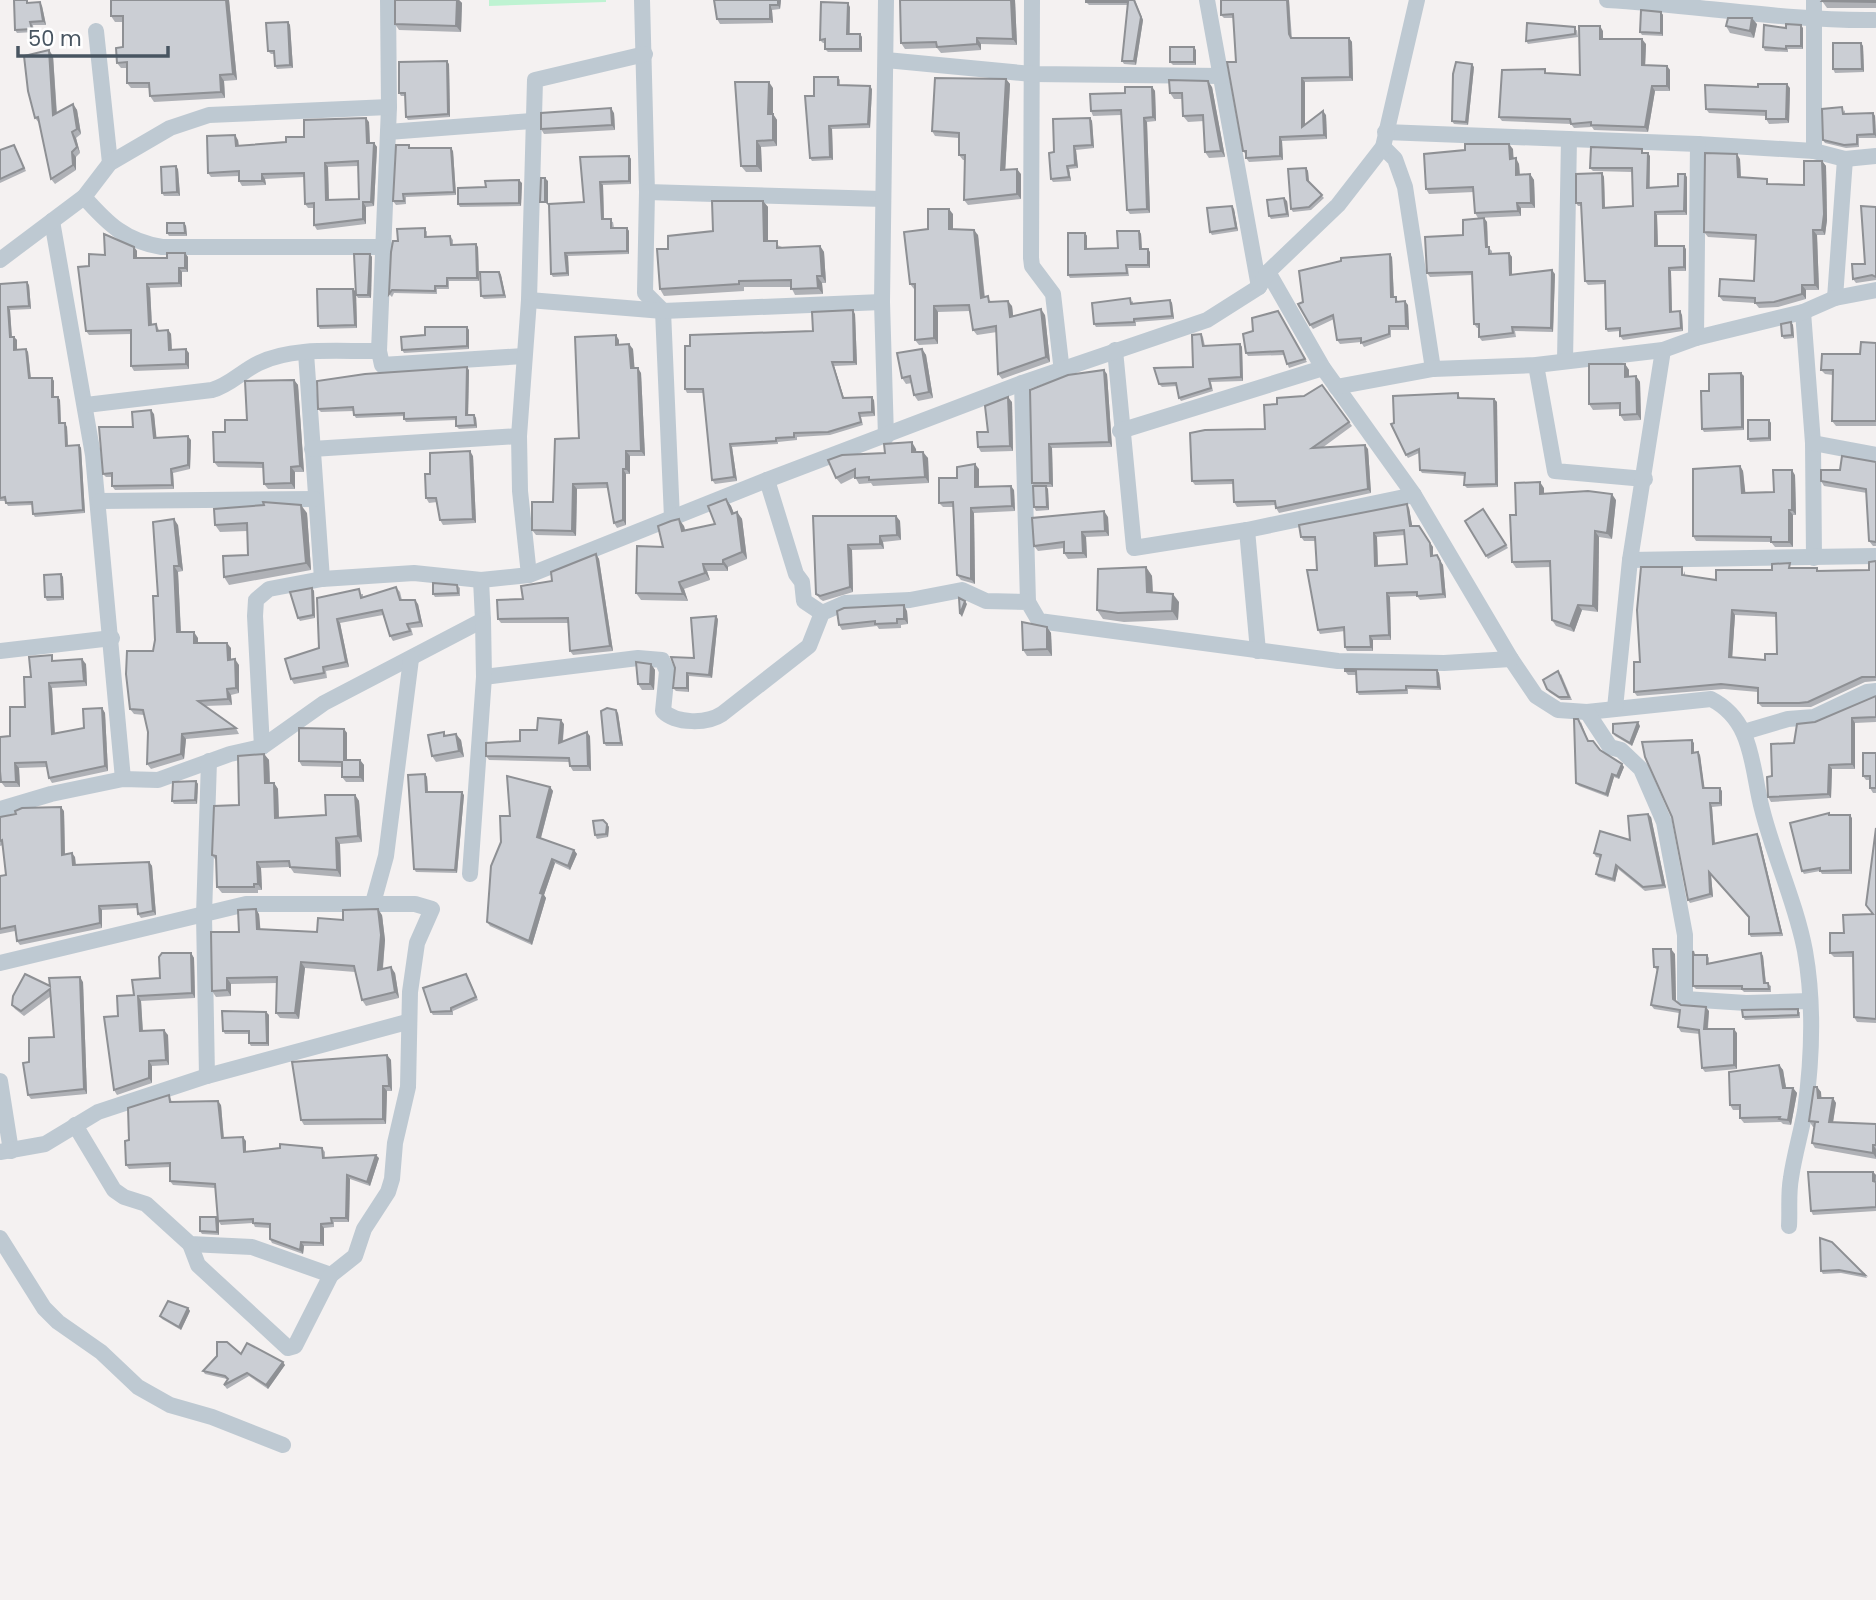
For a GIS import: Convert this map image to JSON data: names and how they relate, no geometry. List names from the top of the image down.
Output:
{
  "scale_bar": "50 m"
}
